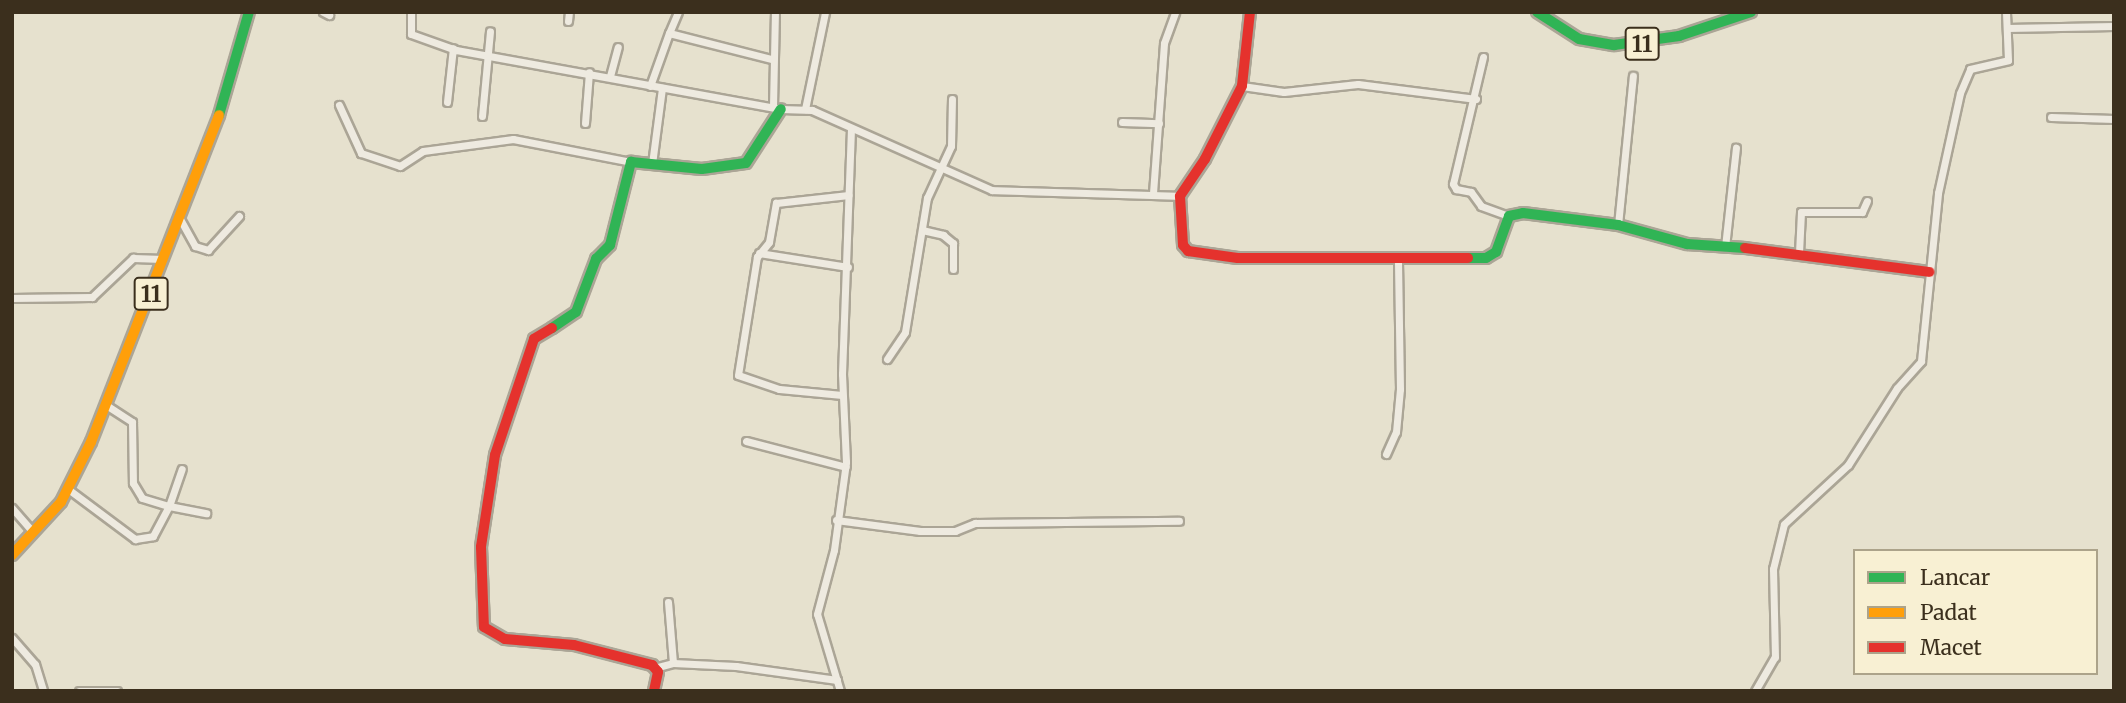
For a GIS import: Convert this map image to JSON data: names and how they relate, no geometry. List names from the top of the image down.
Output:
{
  "streets": {
    "main road": ["11"]
  },
  "legend": ["Lancar", "Padat", "Macet"]
}
